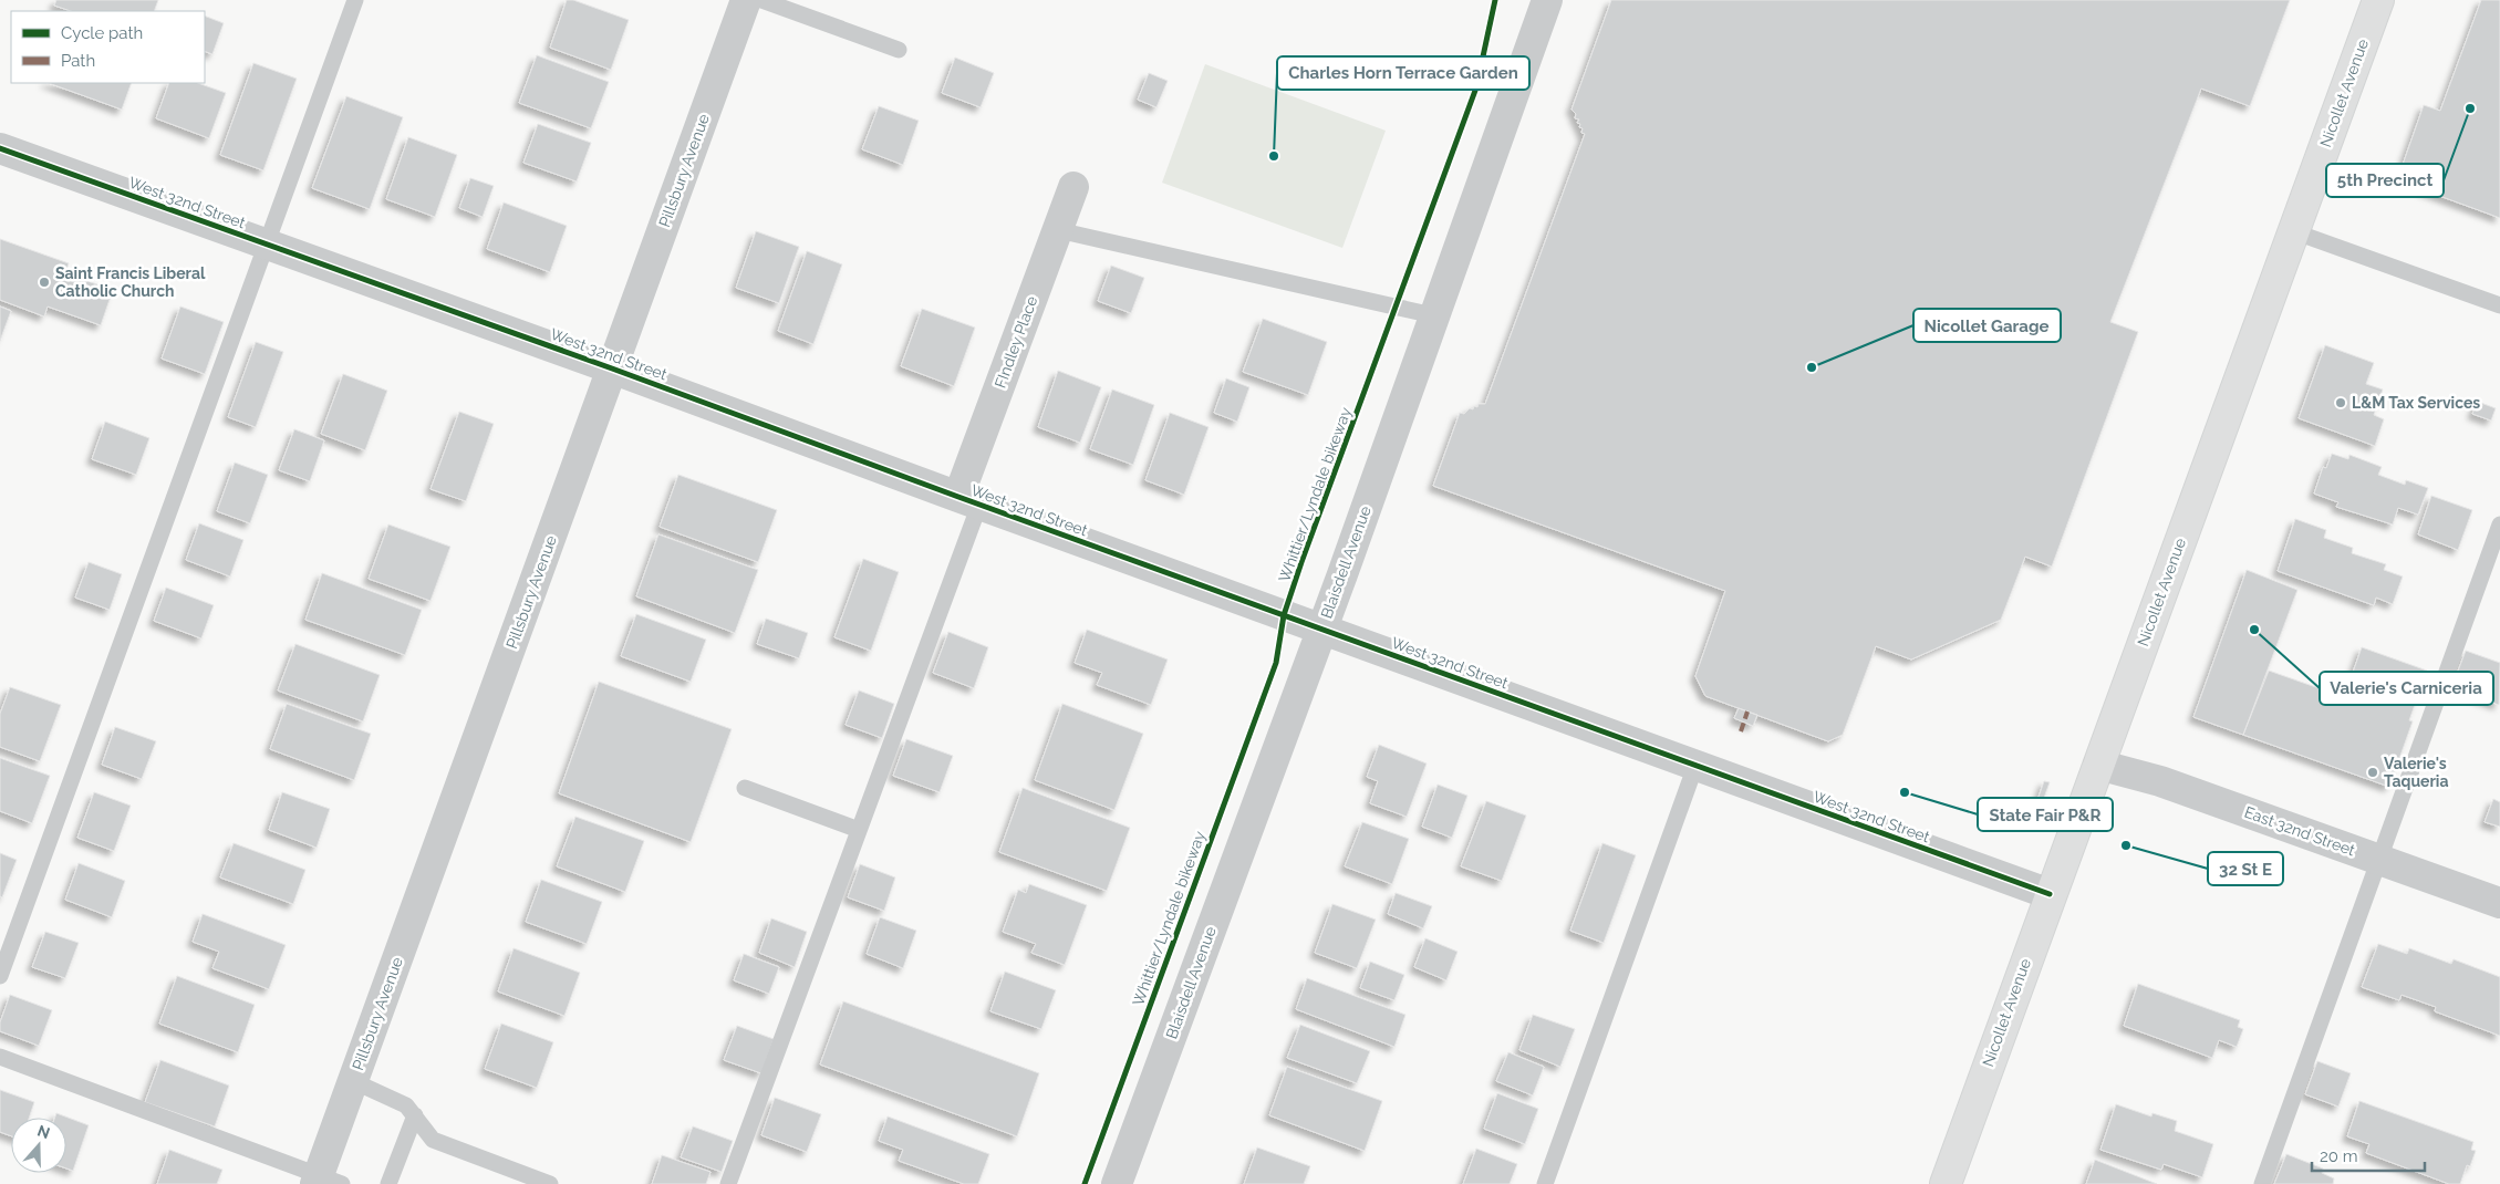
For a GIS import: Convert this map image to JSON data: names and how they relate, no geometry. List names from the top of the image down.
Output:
{
  "streets": {
    "main road": ["Nicollet Avenue"],
    "street": [
      "Pillsbury Avenue",
      "West 32nd Street",
      "FIndley Place",
      "Blaisdell Avenue",
      "East 32nd Street"
    ],
    "cycle path": ["Whittier/Lyndale bikeway"]
  },
  "crossings": [
    ["Nicollet Avenue", "West 32nd Street"],
    ["Nicollet Avenue", "East 32nd Street"],
    ["Pillsbury Avenue", "West 32nd Street"],
    ["West 32nd Street", "FIndley Place"],
    ["West 32nd Street", "Blaisdell Avenue"]
  ],
  "places": [
    "5th Precinct",
    "Charles Horn Terrace Garden",
    "Saint Francis Liberal Catholic Church",
    "Nicollet Garage",
    "L&M Tax Services",
    "Valerie's Carniceria",
    "Valerie's Taqueria",
    "State Fair P&R",
    "32 St E"
  ],
  "legend": ["Cycle path", "Path"],
  "scale_bar": "20 m",
  "north": "top"
}
